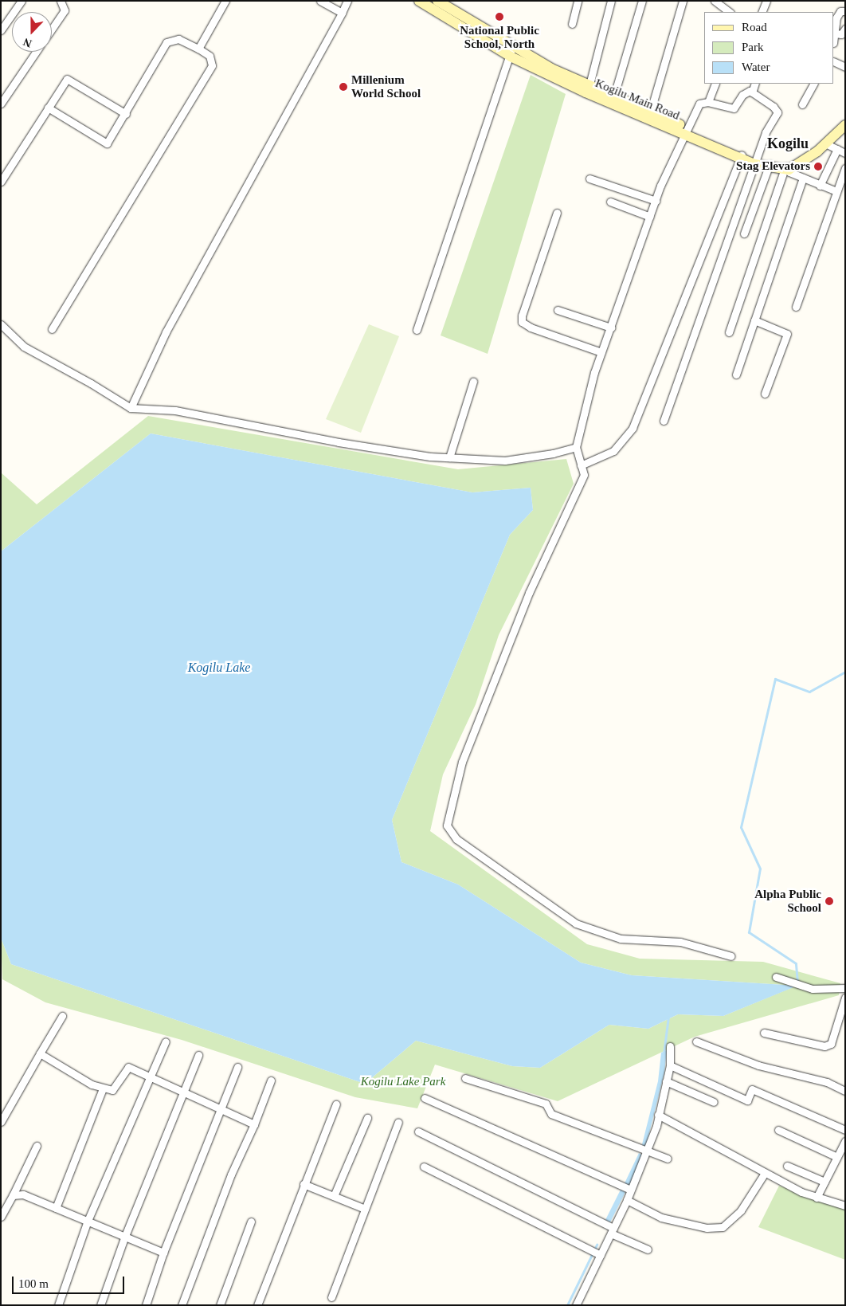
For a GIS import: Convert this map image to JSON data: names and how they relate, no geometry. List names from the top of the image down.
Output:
{
  "streets": {
    "main road": ["Kogilu Main Road"]
  },
  "districts": ["Kogilu"],
  "water": ["Kogilu Lake"],
  "parks": ["Kogilu Lake Park"],
  "places": [
    "National Public School, North",
    "Millenium World School",
    "Stag Elevators",
    "Alpha Public School"
  ],
  "legend": ["Road", "Park", "Water"],
  "scale_bar": "100 m",
  "north": "bottom"
}
